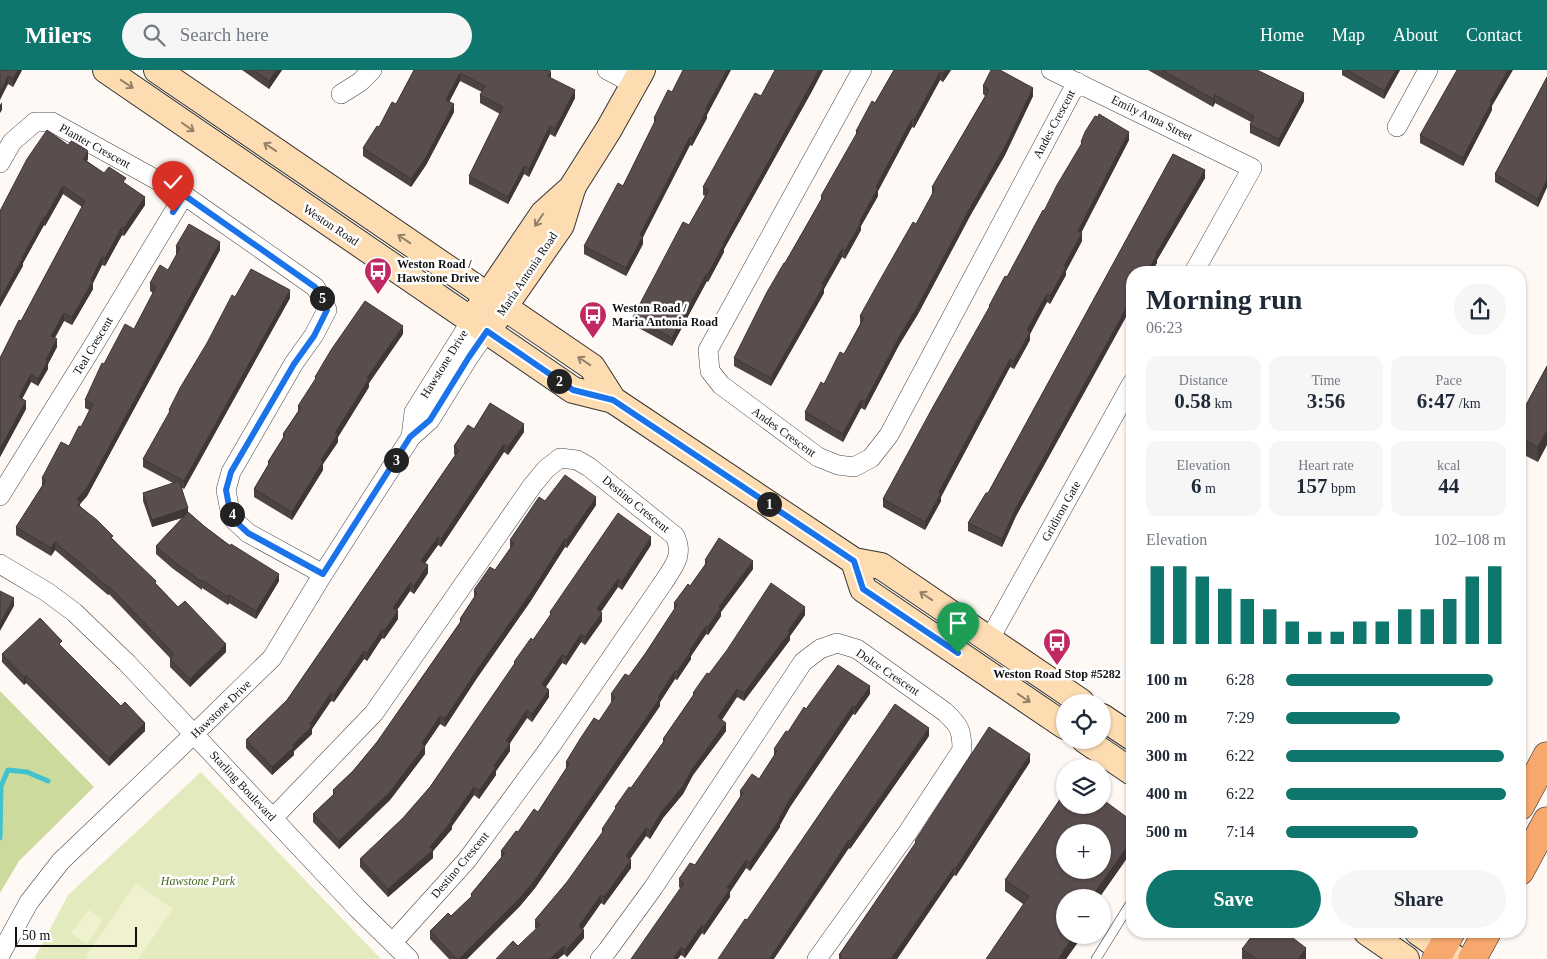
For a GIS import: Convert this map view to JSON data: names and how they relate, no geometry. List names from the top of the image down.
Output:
{
  "streets": {
    "main road": ["Weston Road", "Maria Antonia Road"],
    "street": [
      "Emily Anna Street",
      "Andes Crescent",
      "Planter Crescent",
      "Teal Crescent",
      "Hawstone Drive",
      "Destino Crescent",
      "Gridiron Gate",
      "Dolce Crescent",
      "Starling Boulevard"
    ]
  },
  "crossings": [
    ["Emily Anna Street", "Andes Crescent"],
    ["Planter Crescent", "Teal Crescent"],
    ["Planter Crescent", "Hawstone Drive"],
    ["Weston Road", "Maria Antonia Road"],
    ["Weston Road", "Hawstone Drive"],
    ["Weston Road", "Gridiron Gate"],
    ["Maria Antonia Road", "Hawstone Drive"],
    ["Hawstone Drive", "Starling Boulevard"],
    ["Destino Crescent", "Starling Boulevard"]
  ],
  "parks": ["Hawstone Park"],
  "places": {
    "bus stop": ["Weston Road / Hawstone Drive", "Weston Road / Maria Antonia Road", "Weston Road Stop #5282"]
  },
  "scale_bar": "50 m",
  "page": {
    "header": "Milers",
    "search": "Search here",
    "nav": [
      "Home",
      "Map",
      "About",
      "Contact"
    ],
    "heading": ["Morning run", "06:23"],
    "pins": [
      "5",
      "2",
      "3",
      "1",
      "4"
    ],
    "stats": [
      ["Distance", "0.58 km"],
      ["Time", "3:56"],
      ["Pace", "6:47 /km"],
      ["Elevation", "6 m"],
      ["Heart rate", "157 bpm"],
      ["kcal", "44"]
    ],
    "chart": ["Elevation", "102–108 m"],
    "list": [
      {
        "name": "100 m",
        "note": "6:28"
      },
      {
        "name": "200 m",
        "note": "7:29"
      },
      {
        "name": "300 m",
        "note": "6:22"
      },
      {
        "name": "400 m",
        "note": "6:22"
      },
      {
        "name": "500 m",
        "note": "7:14"
      }
    ],
    "map_buttons": ["+", "−"],
    "buttons": ["Save", "Share"],
    "scale": "50 m"
  }
}
